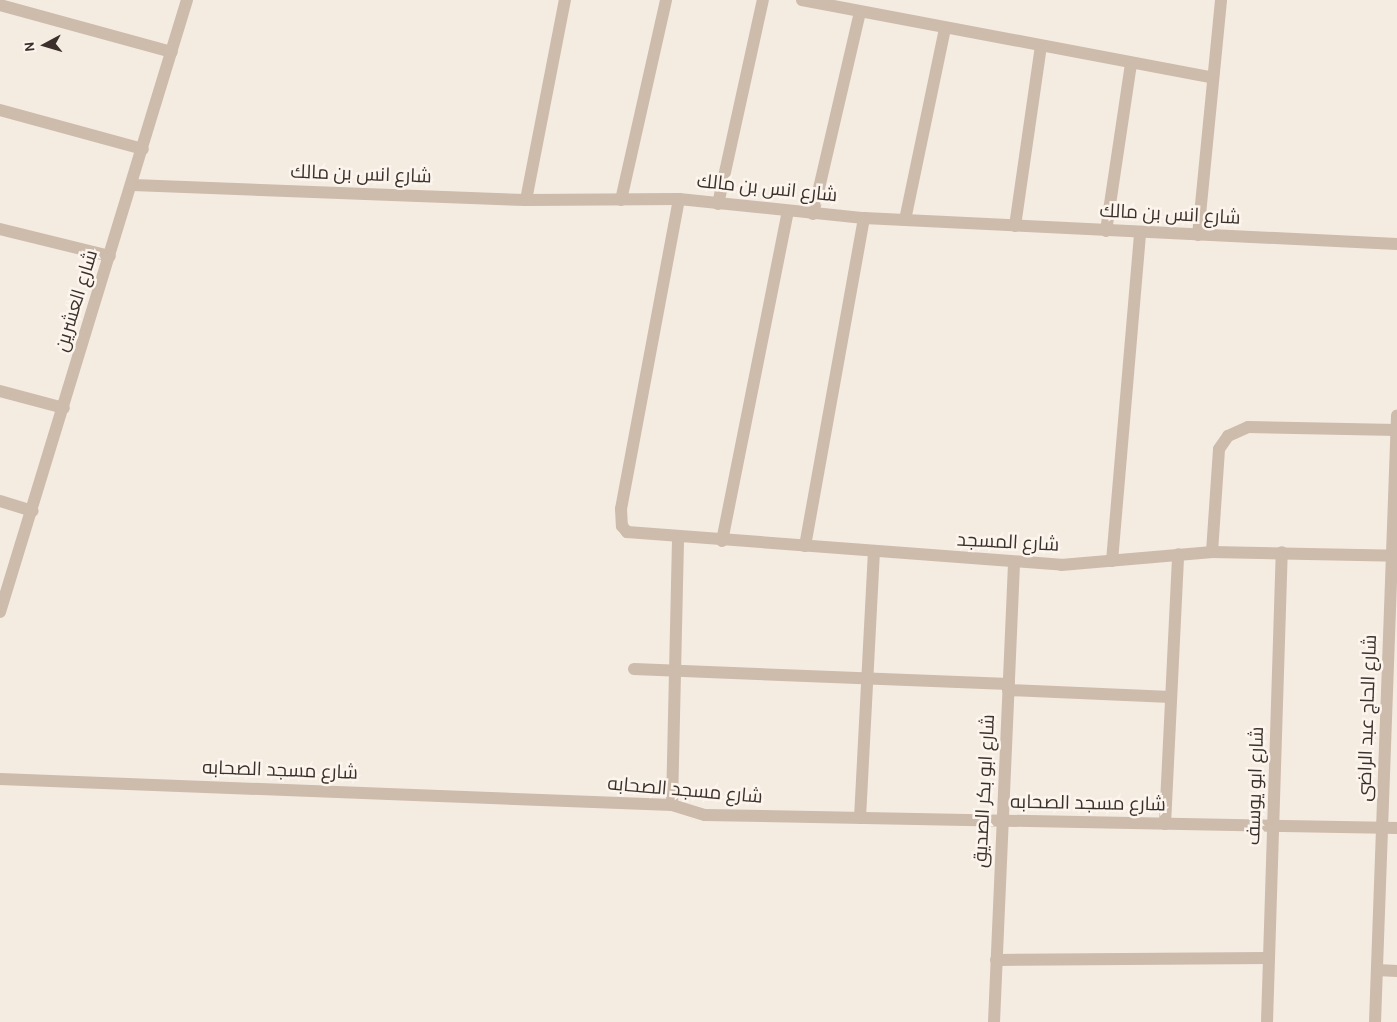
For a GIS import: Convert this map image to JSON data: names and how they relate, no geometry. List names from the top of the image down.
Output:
{
  "streets": {
    "street": [
      "شارع انس بن مالك",
      "شارع العشرين",
      "شارع المسجد",
      "شارع الحاج عبد الراضى",
      "شارع مسجد الصحابه",
      "شارع ابو يوسف",
      "شارع ابو بكر الصديق"
    ]
  },
  "crossings": [
    ["شارع انس بن مالك", "شارع العشرين"],
    ["شارع انس بن مالك", "شارع المسجد"],
    ["شارع المسجد", "شارع الحاج عبد الراضى"],
    ["شارع المسجد", "شارع ابو يوسف"],
    ["شارع المسجد", "شارع ابو بكر الصديق"],
    ["شارع الحاج عبد الراضى", "شارع مسجد الصحابه"],
    ["شارع مسجد الصحابه", "شارع ابو يوسف"],
    ["شارع مسجد الصحابه", "شارع ابو بكر الصديق"]
  ],
  "north": "left"
}
